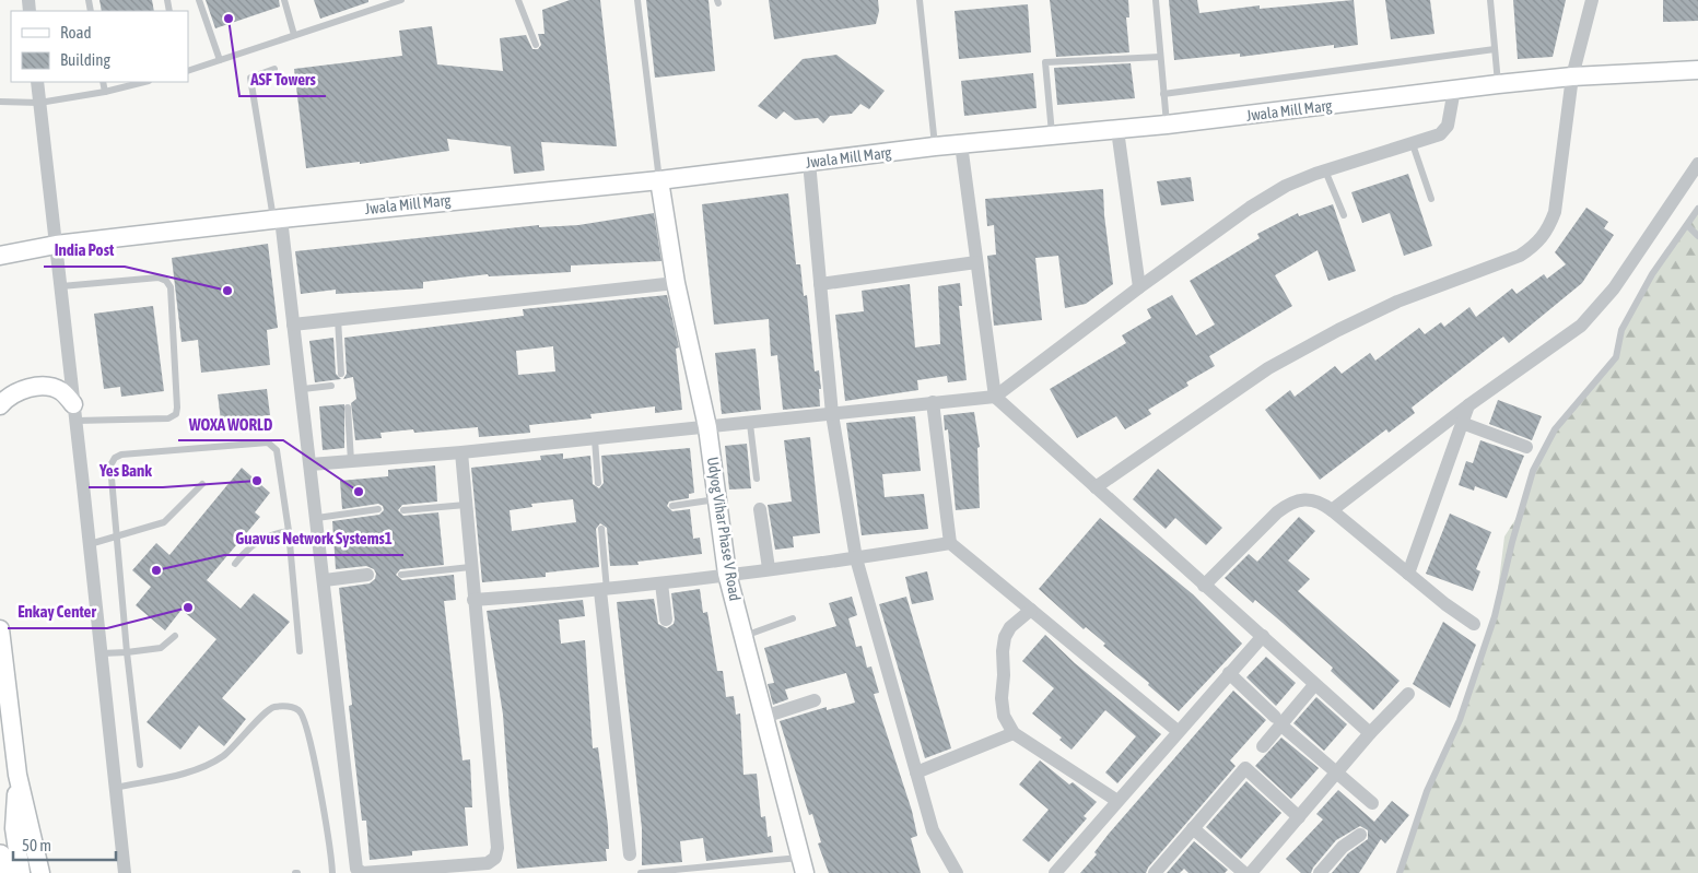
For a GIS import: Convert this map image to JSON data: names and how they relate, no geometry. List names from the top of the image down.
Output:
{
  "streets": {
    "street": ["Jwala Mill Marg", "Udyog Vihar Phase V Road"]
  },
  "crossings": [
    ["Jwala Mill Marg", "Udyog Vihar Phase V Road"]
  ],
  "places": [
    "ASF Towers",
    "India Post",
    "Yes Bank",
    "WOXA WORLD",
    "Guavus Network Systems1",
    "Enkay Center"
  ],
  "legend": ["Road", "Building"],
  "scale_bar": "50 m"
}
